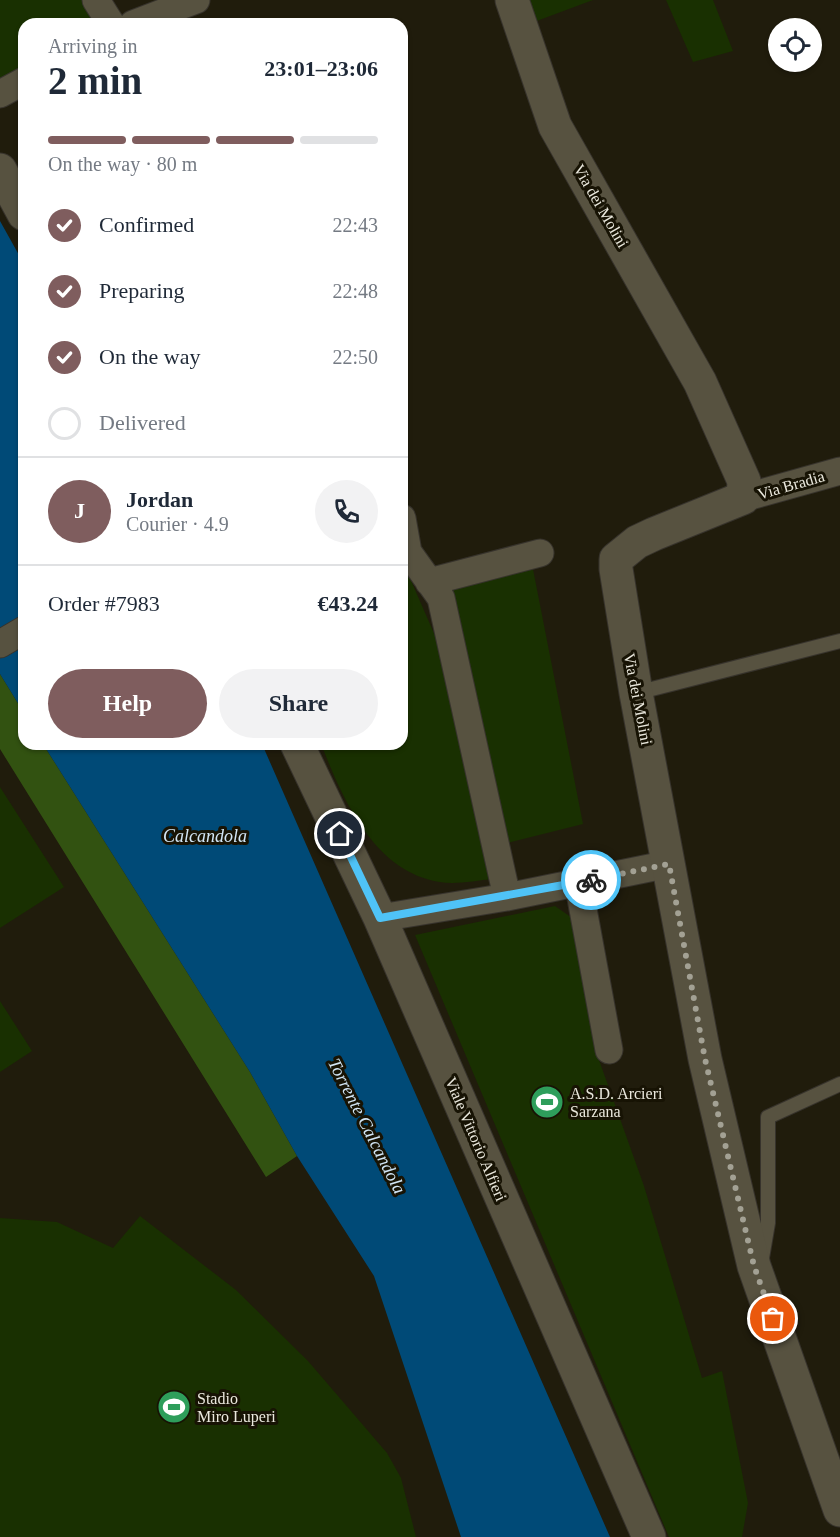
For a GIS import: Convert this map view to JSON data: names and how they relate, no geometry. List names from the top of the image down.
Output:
{
  "streets": {
    "street": ["Via dei Molini", "Via Bradia", "Viale Vittorio Alfieri"]
  },
  "crossings": [
    ["Via dei Molini", "Via Bradia"]
  ],
  "water": ["Calcandola", "Torrente Calcandola"],
  "places": {
    "sports": ["A.S.D. Arcieri Sarzana", "Stadio Miro Luperi"]
  },
  "page": {
    "heading": ["2 min", "Arriving in", "23:01–23:06"],
    "panel": [
      "Jordan",
      "Courier · 4.9",
      "Order #7983",
      "€43.24"
    ],
    "bar": "On the way · 80 m",
    "list": [
      ["Confirmed", "22:43"],
      ["Preparing", "22:48"],
      ["On the way", "22:50"],
      "Delivered"
    ],
    "round": "J",
    "buttons": ["Help", "Share"]
  }
}
